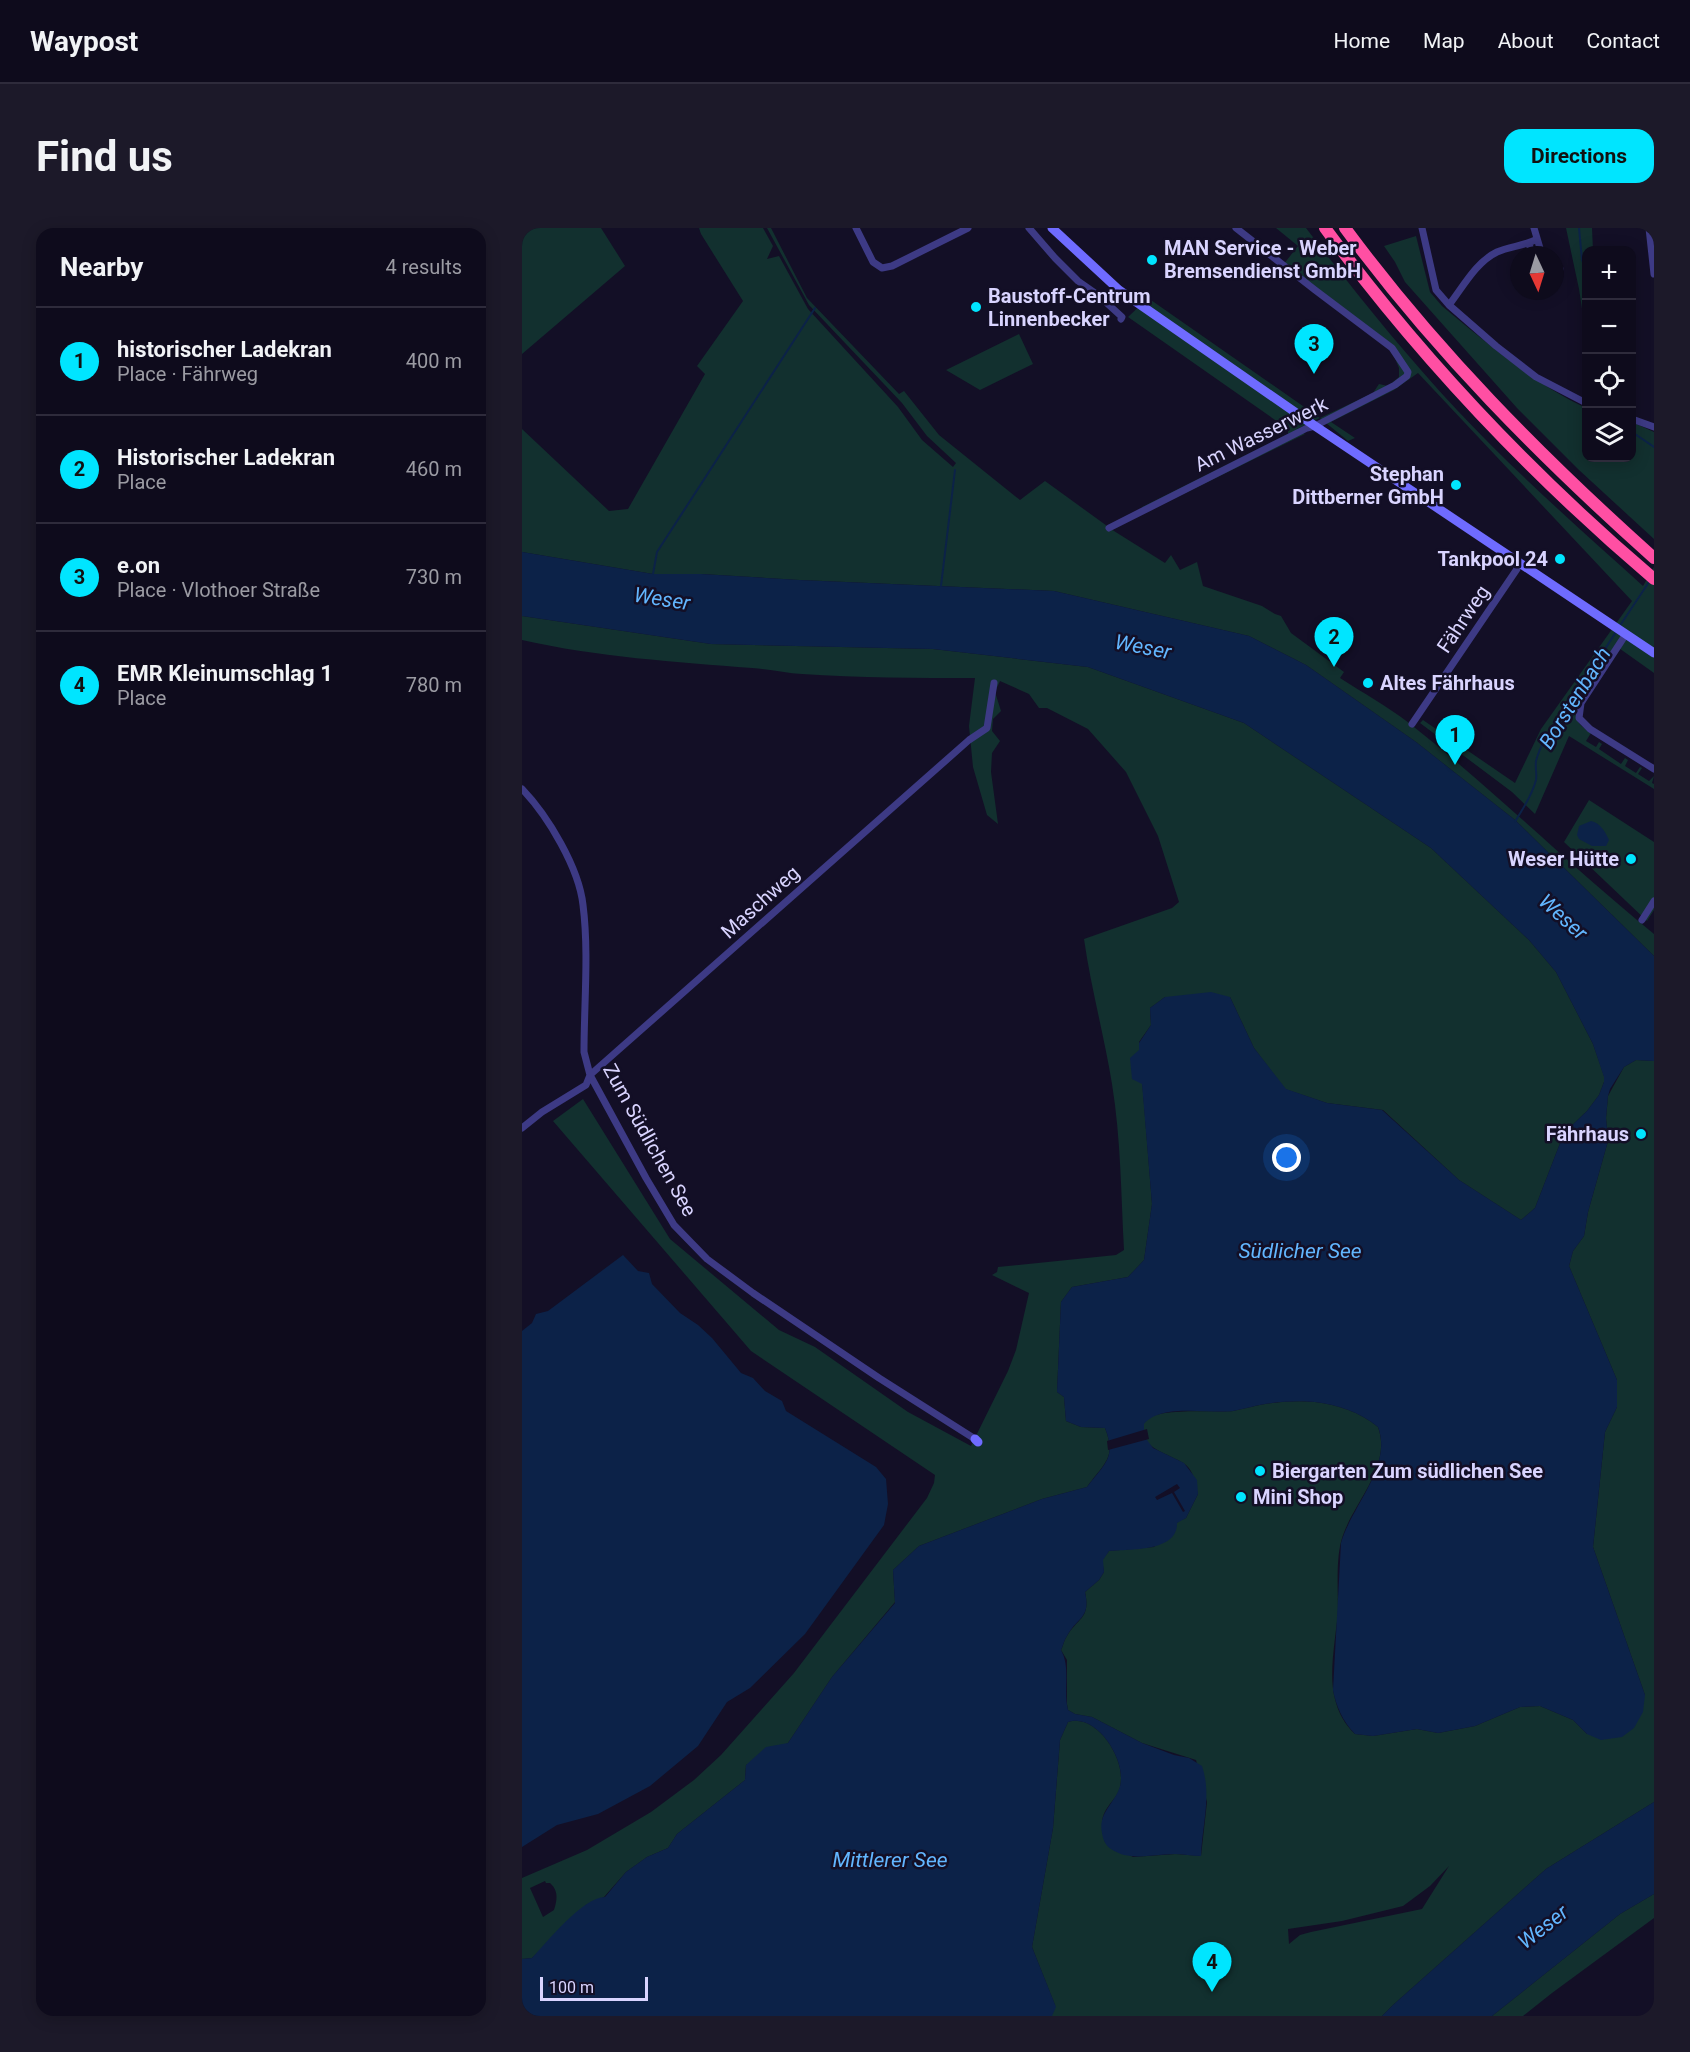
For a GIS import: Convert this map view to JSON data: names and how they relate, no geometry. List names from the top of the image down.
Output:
{
  "streets": {
    "street": [
      "Am Wasserwerk",
      "Fährweg",
      "Maschweg",
      "Zum Südlichen See"
    ]
  },
  "crossings": [
    ["Maschweg", "Zum Südlichen See"]
  ],
  "water": [
    "Weser",
    "Borstenbach",
    "Südlicher See",
    "Mittlerer See"
  ],
  "places": [
    "MAN Service - Weber Bremsendienst GmbH",
    "Baustoff-Centrum Linnenbecker",
    "Stephan Dittberner GmbH",
    "Tankpool 24",
    "Altes Fährhaus",
    "Weser Hütte",
    "Fährhaus",
    "Biergarten Zum südlichen See",
    "Mini Shop"
  ],
  "scale_bar": "100 m",
  "north": "bottom",
  "page": {
    "header": "Waypost",
    "nav": [
      "Home",
      "Map",
      "About",
      "Contact"
    ],
    "buttons": "Directions",
    "title": "Find us",
    "heading": ["Nearby", "4 results"],
    "map_buttons": ["+", "−"],
    "list": [
      {
        "mark": "1",
        "name": "historischer Ladekran",
        "note": "Place · Fährweg",
        "value": "400 m"
      },
      {
        "mark": "2",
        "name": "Historischer Ladekran",
        "note": "Place",
        "value": "460 m"
      },
      {
        "mark": "3",
        "name": "e.on",
        "note": "Place · Vlothoer Straße",
        "value": "730 m"
      },
      {
        "mark": "4",
        "name": "EMR Kleinumschlag 1",
        "note": "Place",
        "value": "780 m"
      }
    ],
    "pins": [
      "3",
      "2",
      "1",
      "4"
    ],
    "scale": "100 m"
  }
}
